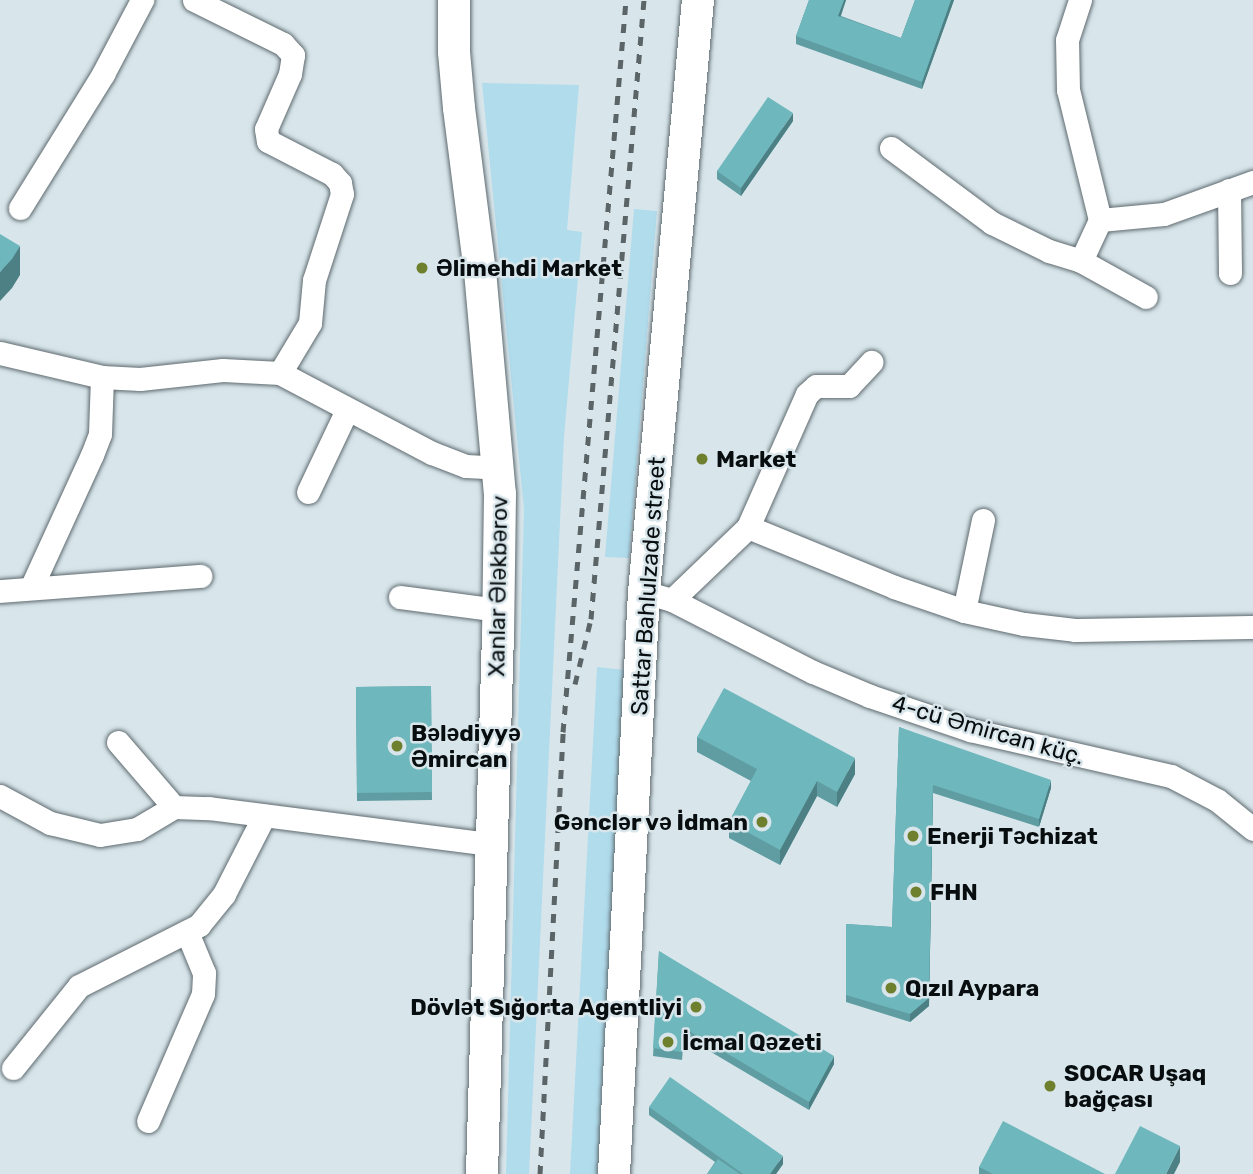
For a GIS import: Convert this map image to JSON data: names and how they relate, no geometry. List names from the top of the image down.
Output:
{
  "streets": {
    "street": ["Xanlar Ələkbərov", "Sattar Bahlulzade street", "4-cü Əmircan küç."]
  },
  "crossings": [
    ["Sattar Bahlulzade street", "4-cü Əmircan küç."]
  ],
  "places": [
    "Əlimehdi Market",
    "Market",
    "Bələdiyyə Əmircan",
    "Gənclər və İdman",
    "Enerji Təchizat",
    "FHN",
    "Qızıl Aypara",
    "Dövlət Sığorta Agentliyi",
    "İcmal Qəzeti",
    "SOCAR Uşaq bağçası"
  ]
}
